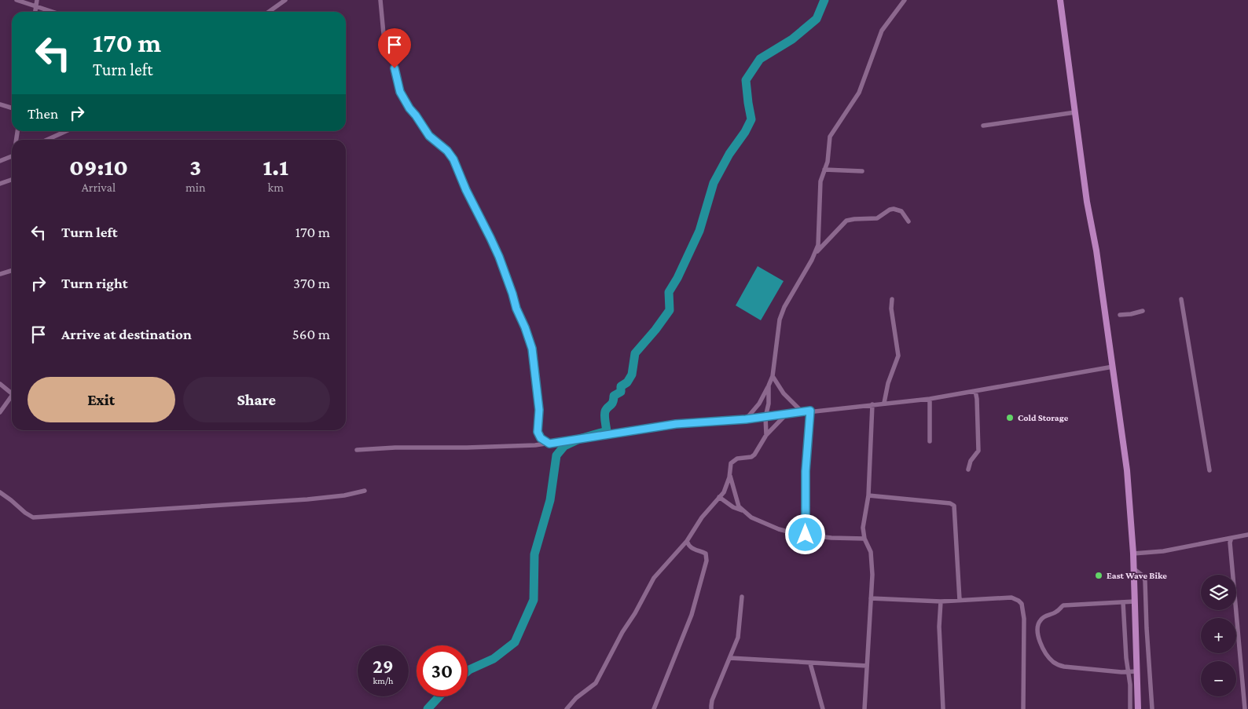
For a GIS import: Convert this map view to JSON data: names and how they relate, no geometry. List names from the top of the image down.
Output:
{
  "places": ["Cold Storage", "East Wave Bike"],
  "page": {
    "turn": ["170 m", "Turn left"],
    "then": "Then",
    "eta": [
      "09:10",
      "Arrival",
      "3",
      "min",
      "1.1",
      "km"
    ],
    "list": [
      {
        "name": "Turn left",
        "value": "170 m"
      },
      {
        "name": "Turn right",
        "value": "370 m"
      },
      {
        "name": "Arrive at destination",
        "value": "560 m"
      }
    ],
    "buttons": ["Exit", "Share"],
    "map_buttons": ["+", "−"],
    "speed": "29 km/h",
    "limit": "30"
  }
}
